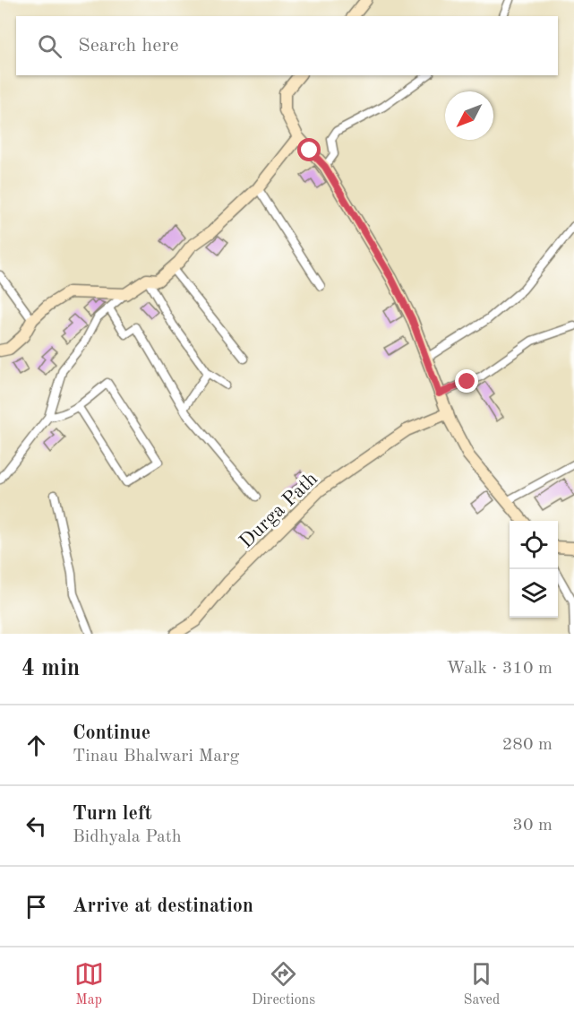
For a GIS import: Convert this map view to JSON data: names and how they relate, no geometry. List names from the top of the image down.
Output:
{
  "streets": {
    "street": ["Durga Path"]
  },
  "north": "bottom left",
  "page": {
    "search": "Search here",
    "heading": ["4 min", "Walk · 310 m"],
    "list": [
      ["Continue", "Tinau Bhalwari Marg", "280 m"],
      ["Turn left", "Bidhyala Path", "30 m"],
      "Arrive at destination"
    ],
    "nav": ["Map", "Directions", "Saved"]
  }
}
